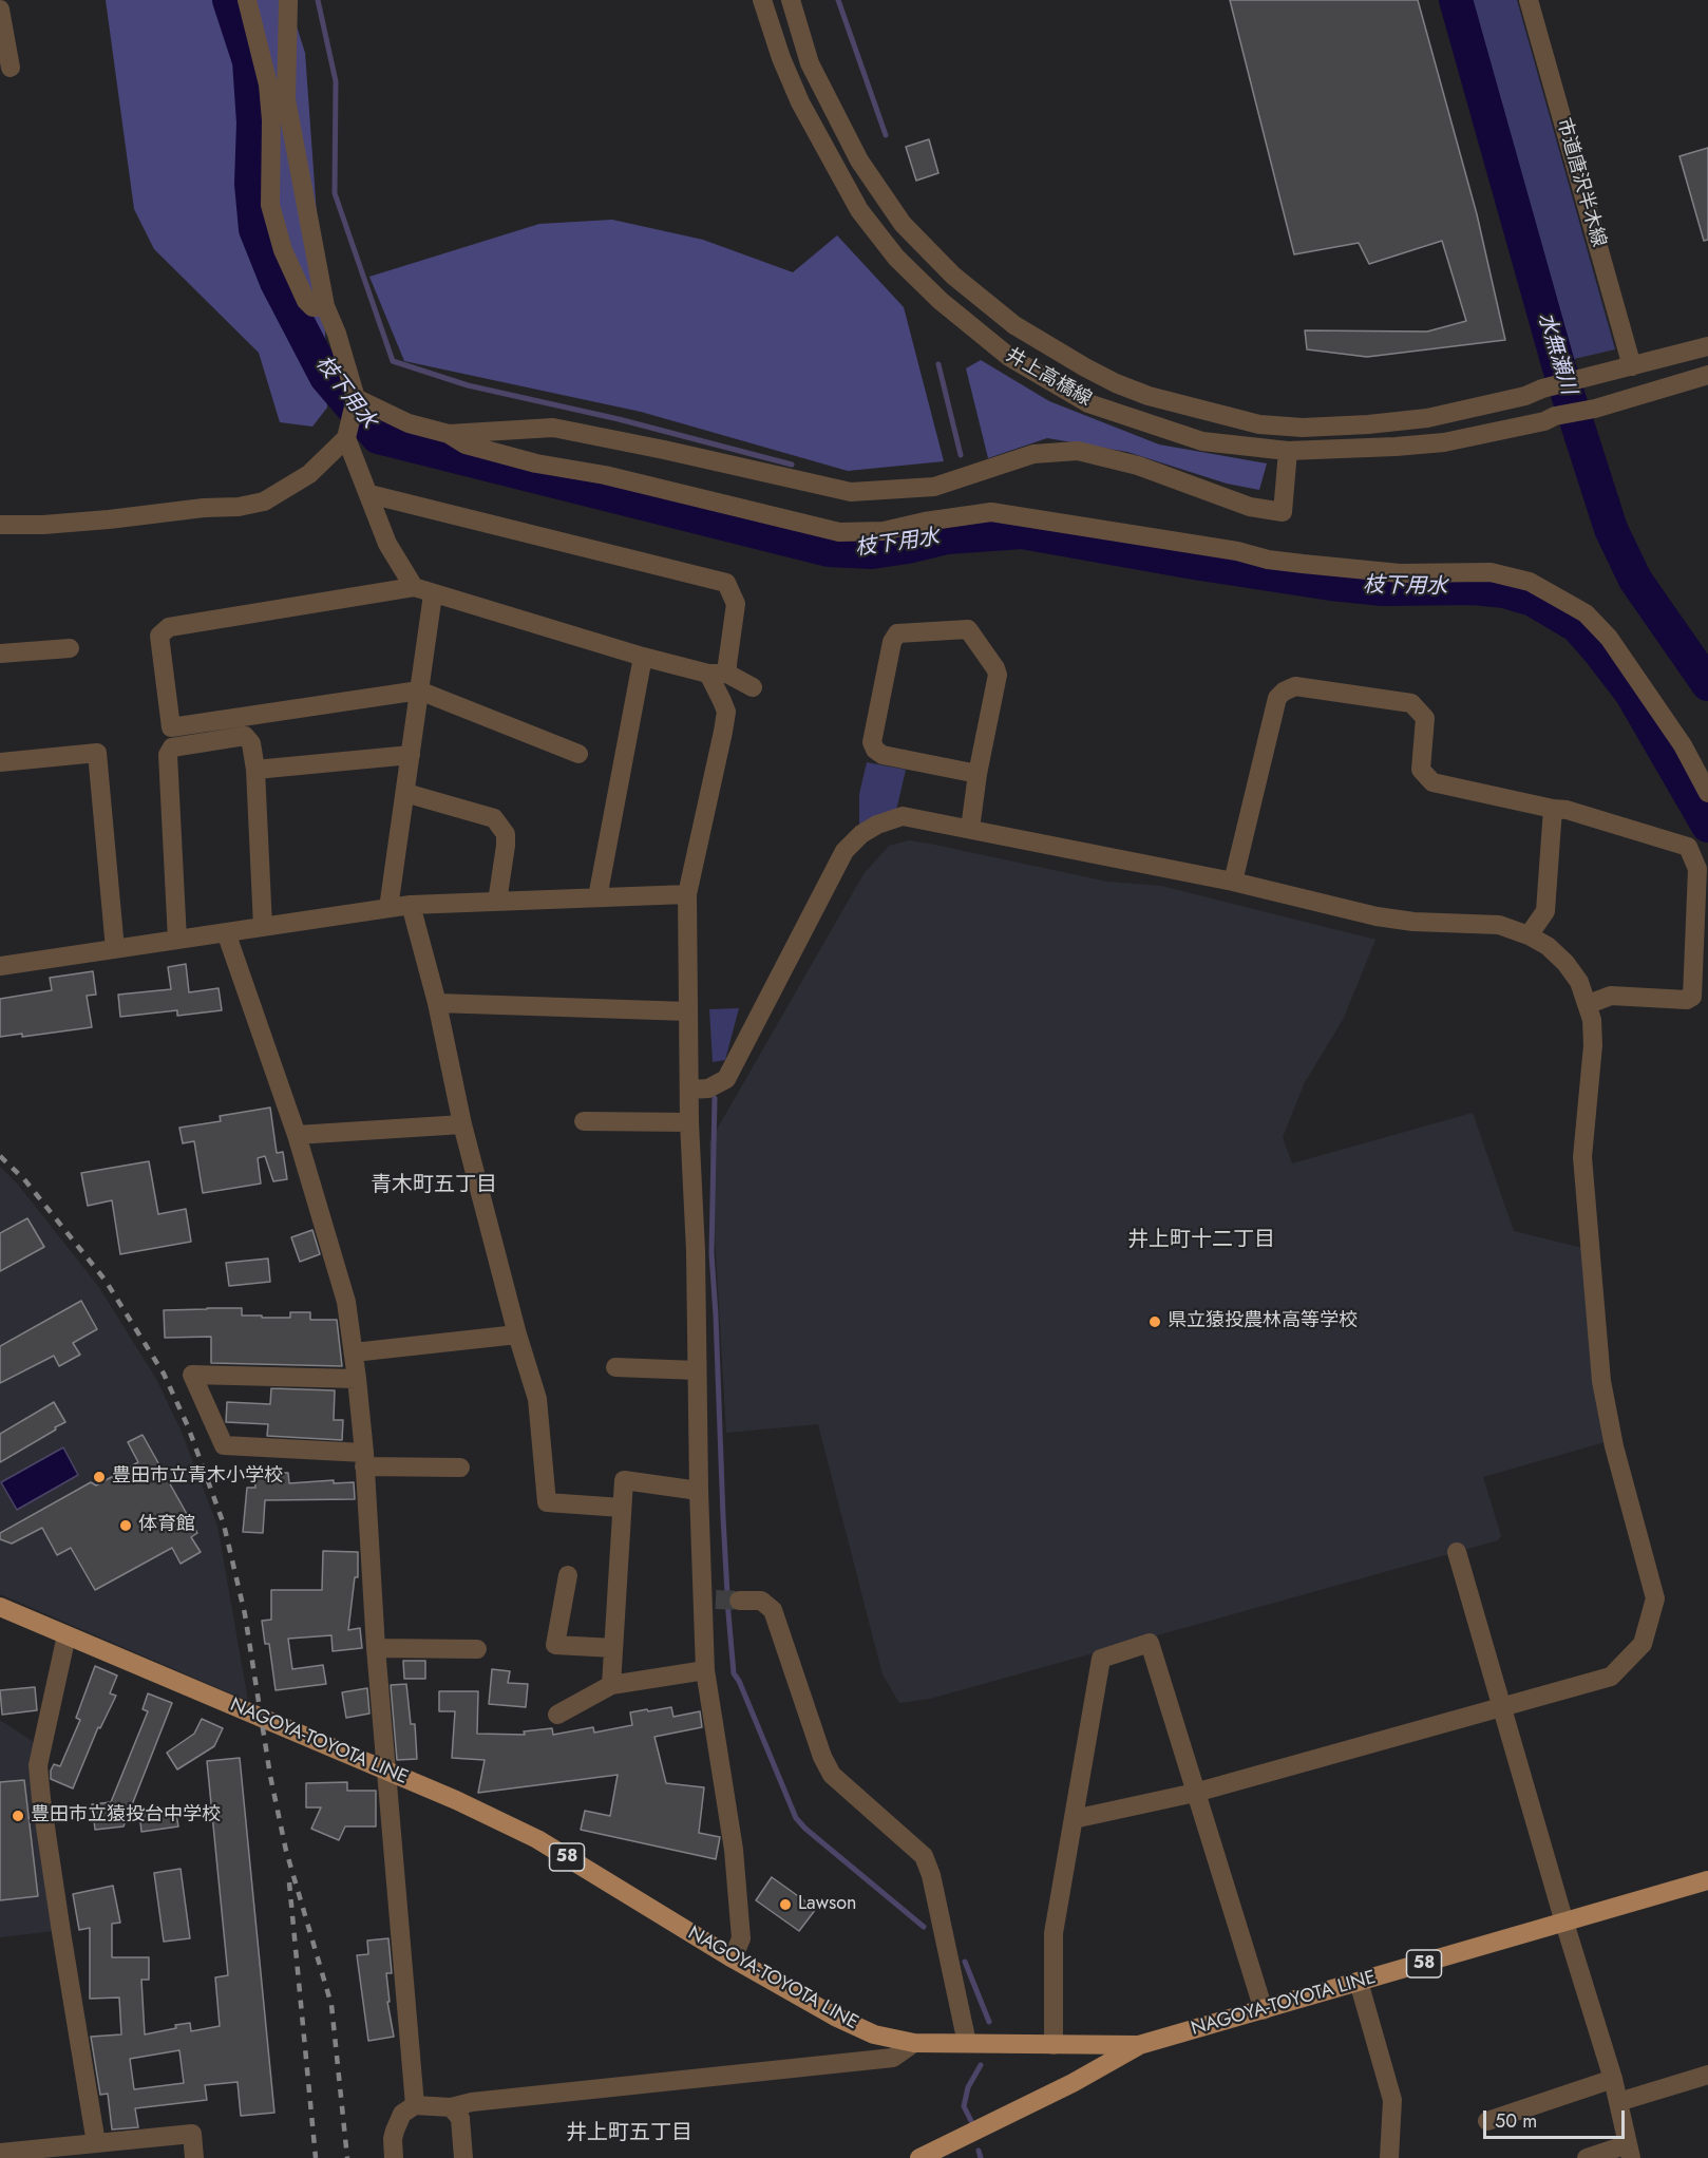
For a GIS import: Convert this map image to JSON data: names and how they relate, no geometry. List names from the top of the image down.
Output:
{
  "streets": {
    "main road": ["NAGOYA-TOYOTA LINE", "58"],
    "street": ["市道唐沢半木線", "井上高橋線"]
  },
  "crossings": [
    ["市道唐沢半木線", "井上高橋線"]
  ],
  "districts": ["青木町五丁目", "井上町十二丁目", "井上町五丁目"],
  "water": ["水無瀬川", "枝下用水"],
  "places": [
    "県立猿投農林高等学校",
    "豊田市立青木小学校",
    "体育館",
    "豊田市立猿投台中学校",
    "Lawson"
  ],
  "scale_bar": "50 m"
}
